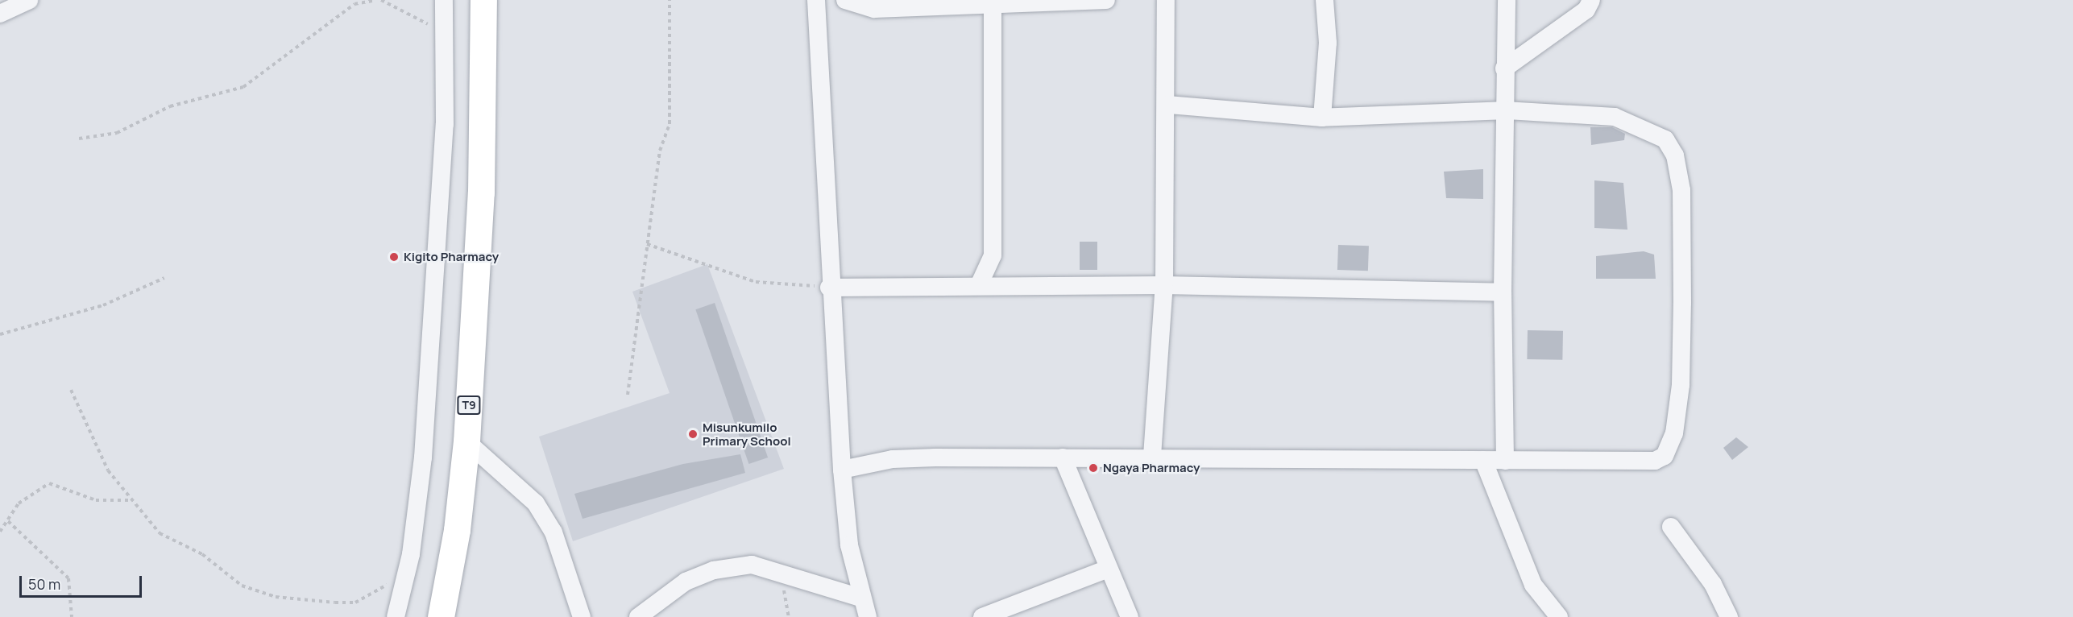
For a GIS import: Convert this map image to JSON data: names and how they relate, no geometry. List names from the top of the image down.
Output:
{
  "streets": {
    "highway": ["T9"]
  },
  "places": ["Kigito Pharmacy", "Misunkumilo Primary School", "Ngaya Pharmacy"],
  "scale_bar": "50 m"
}
